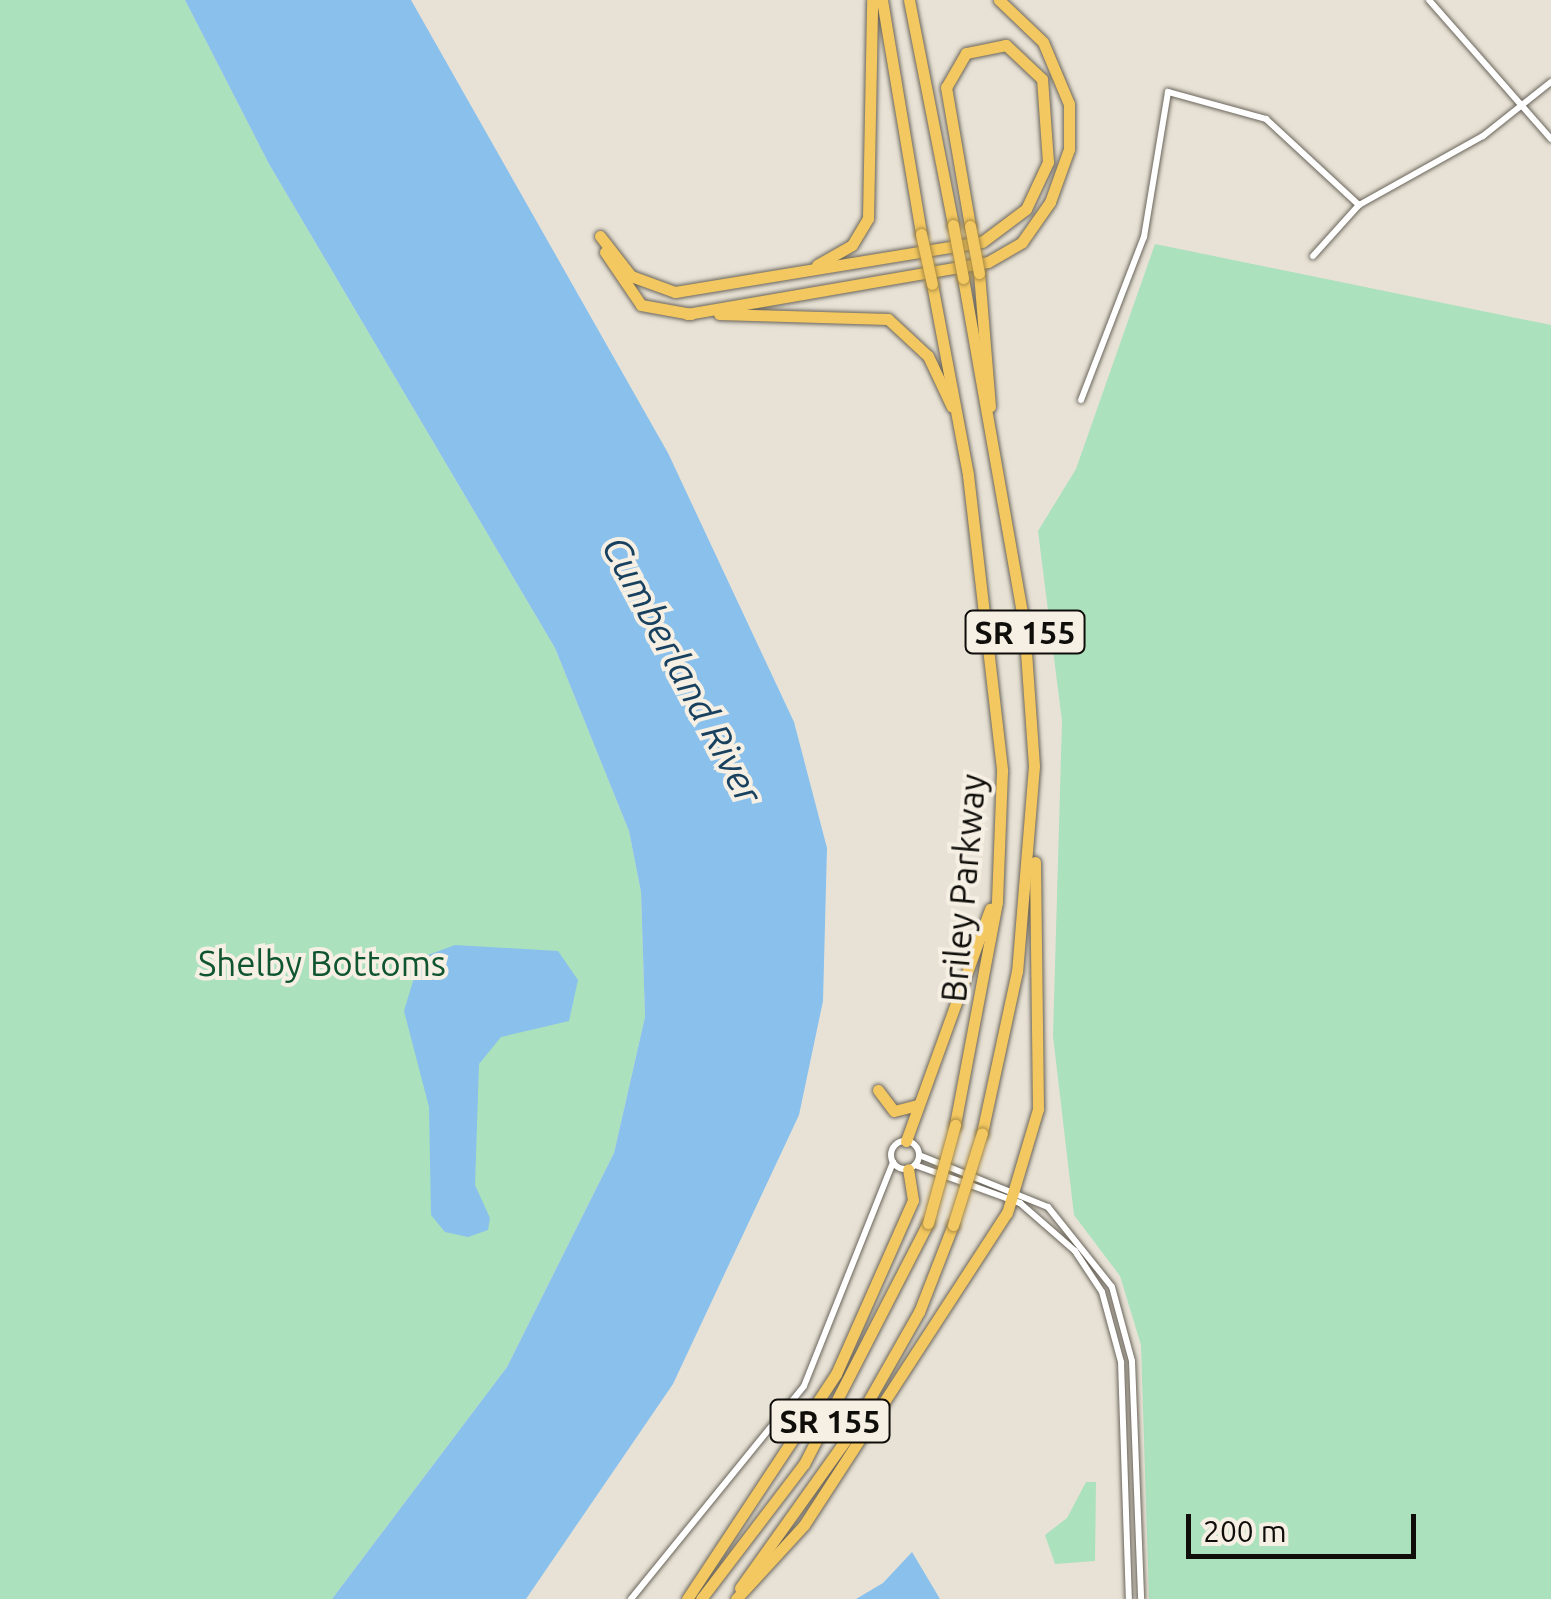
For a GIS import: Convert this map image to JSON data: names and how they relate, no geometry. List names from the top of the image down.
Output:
{
  "streets": {
    "highway": ["SR 155", "Briley Parkway"]
  },
  "water": ["Cumberland River"],
  "parks": ["Shelby Bottoms"],
  "scale_bar": "200 m"
}
